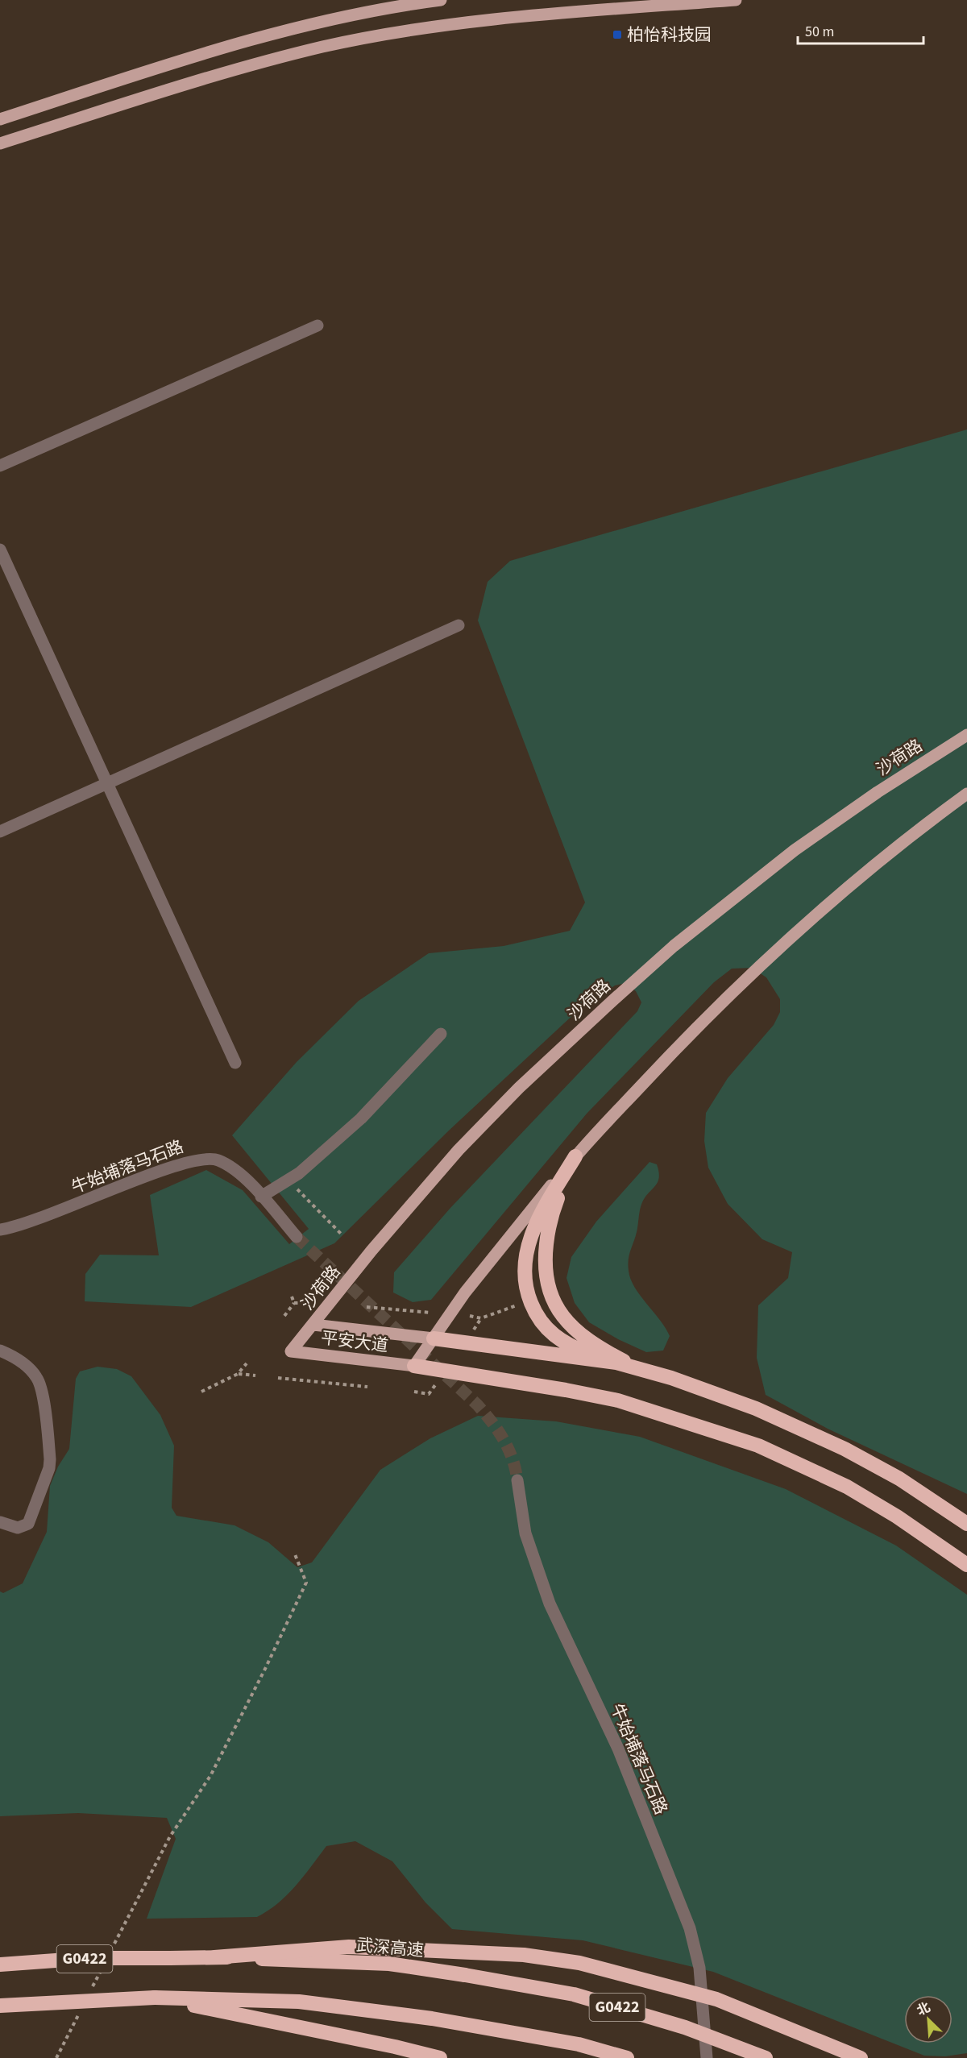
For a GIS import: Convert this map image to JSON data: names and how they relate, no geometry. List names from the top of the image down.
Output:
{
  "streets": {
    "highway": ["武深高速", "G0422"],
    "main road": ["沙荷路", "平安大道"],
    "street": ["牛始埔落马石路"]
  },
  "crossings": [
    ["沙荷路", "平安大道"]
  ],
  "places": {
    "transit": ["柏怡科技园"]
  },
  "scale_bar": "50 m",
  "north": "top left"
}
